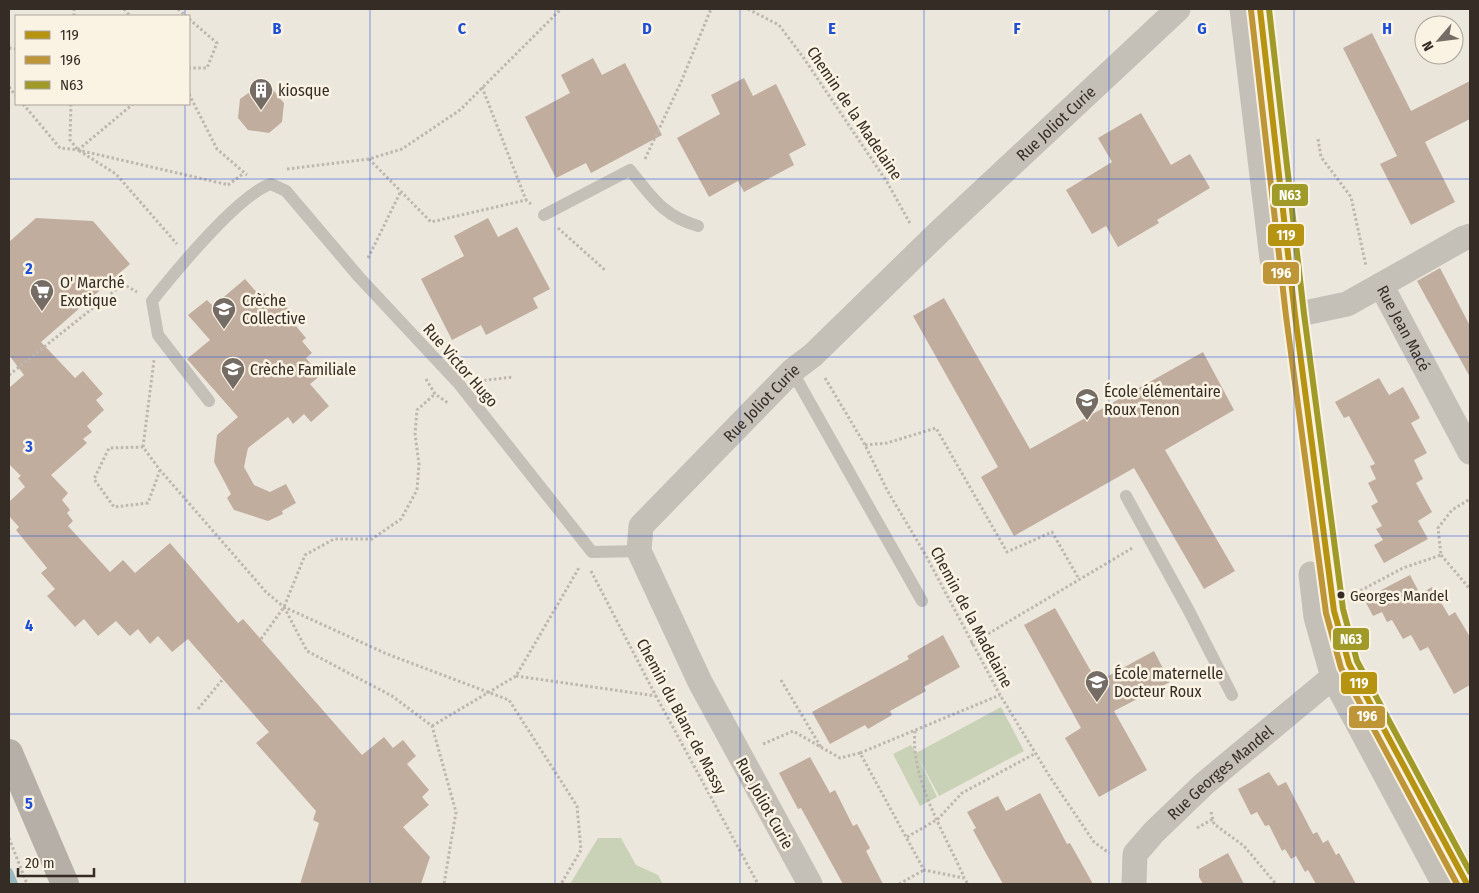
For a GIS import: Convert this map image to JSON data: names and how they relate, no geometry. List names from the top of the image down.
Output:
{
  "streets": {
    "street": ["Rue Joliot Curie", "Rue Jean Macé", "Rue Georges Mandel"],
    "lane": ["Rue Victor Hugo"],
    "path": ["Chemin de la Madelaine", "Chemin du Blanc de Massy"]
  },
  "crossings": [
    ["Chemin de la Madelaine", "Rue Joliot Curie"],
    ["Chemin de la Madelaine", "Rue Georges Mandel"],
    ["Rue Victor Hugo", "Chemin du Blanc de Massy"]
  ],
  "places": {
    "building": ["kiosque"],
    "supermarket": ["O' Marché Exotique"],
    "school or university": [
      "Crèche Collective",
      "Crèche Familiale",
      "École élémentaire Roux Tenon",
      "École maternelle Docteur Roux"
    ],
    "other": ["Georges Mandel"]
  },
  "lines": ["transit line 119", "transit line N63", "transit line 196"],
  "legend": ["119", "196", "N63"],
  "scale_bar": "20 m",
  "north": "bottom left",
  "grid": {
    "columns": [
      "B",
      "C",
      "D",
      "E",
      "F",
      "G",
      "H"
    ],
    "rows": [
      "2",
      "3",
      "4",
      "5"
    ]
  }
}
